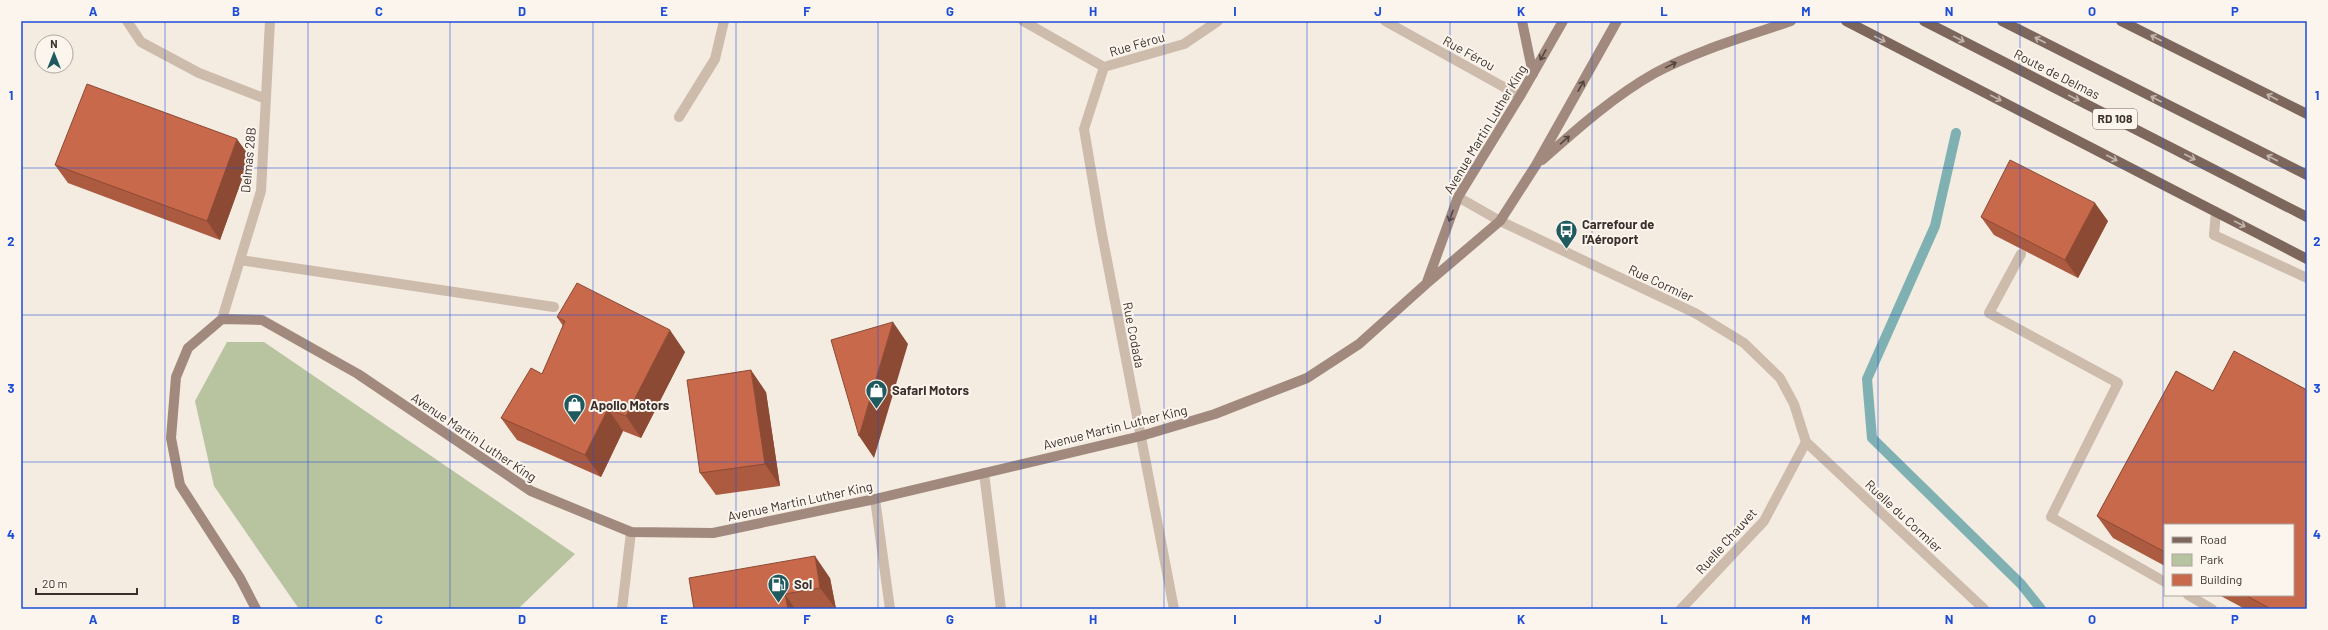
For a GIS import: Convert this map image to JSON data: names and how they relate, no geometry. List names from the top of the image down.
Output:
{
  "streets": {
    "main road": ["Route de Delmas", "RD 108", "Avenue Martin Luther King"],
    "street": [
      "Rue Férou",
      "Delmas 28B",
      "Rue Cormier",
      "Rue Codada",
      "Ruelle du Cormier",
      "Ruelle Chauvet"
    ]
  },
  "crossings": [
    ["Rue Férou", "Avenue Martin Luther King"],
    ["Rue Férou", "Rue Codada"],
    ["Avenue Martin Luther King", "Delmas 28B"],
    ["Avenue Martin Luther King", "Rue Cormier"],
    ["Avenue Martin Luther King", "Rue Codada"],
    ["Rue Cormier", "Ruelle du Cormier"],
    ["Rue Cormier", "Ruelle Chauvet"],
    ["Ruelle du Cormier", "Ruelle Chauvet"]
  ],
  "places": {
    "bus stop": ["Carrefour de l'Aéroport"],
    "shop": ["Safari Motors", "Apollo Motors"],
    "fuel station": ["Sol"]
  },
  "legend": ["Road", "Park", "Building"],
  "scale_bar": "20 m",
  "north": "top",
  "grid": {
    "columns": [
      "A",
      "B",
      "C",
      "D",
      "E",
      "F",
      "G",
      "H",
      "I",
      "J",
      "K",
      "L",
      "M",
      "N",
      "O",
      "P"
    ],
    "rows": [
      "1",
      "2",
      "3",
      "4"
    ]
  }
}
